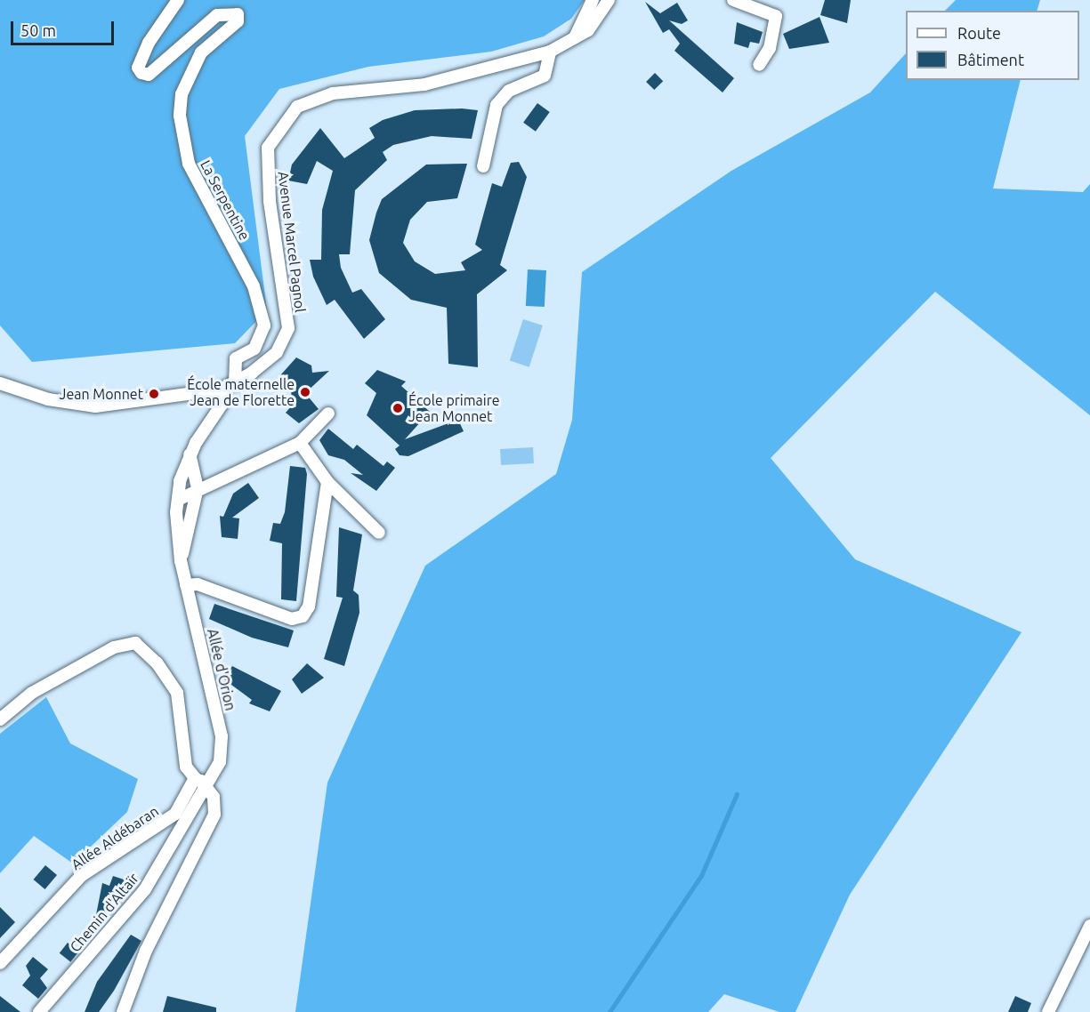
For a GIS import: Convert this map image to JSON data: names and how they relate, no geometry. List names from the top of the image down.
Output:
{
  "streets": {
    "street": [
      "La Serpentine",
      "Avenue Marcel Pagnol",
      "Allée d'Orion",
      "Allée Aldébaran",
      "Chemin d'Altaïr"
    ]
  },
  "crossings": [
    ["La Serpentine", "Avenue Marcel Pagnol"],
    ["Avenue Marcel Pagnol", "Allée d'Orion"],
    ["Allée d'Orion", "Allée Aldébaran"],
    ["Allée d'Orion", "Chemin d'Altaïr"],
    ["Allée Aldébaran", "Chemin d'Altaïr"]
  ],
  "places": ["École maternelle Jean de Florette", "Jean Monnet", "École primaire Jean Monnet"],
  "legend": ["Route", "Bâtiment"],
  "scale_bar": "50 m"
}
